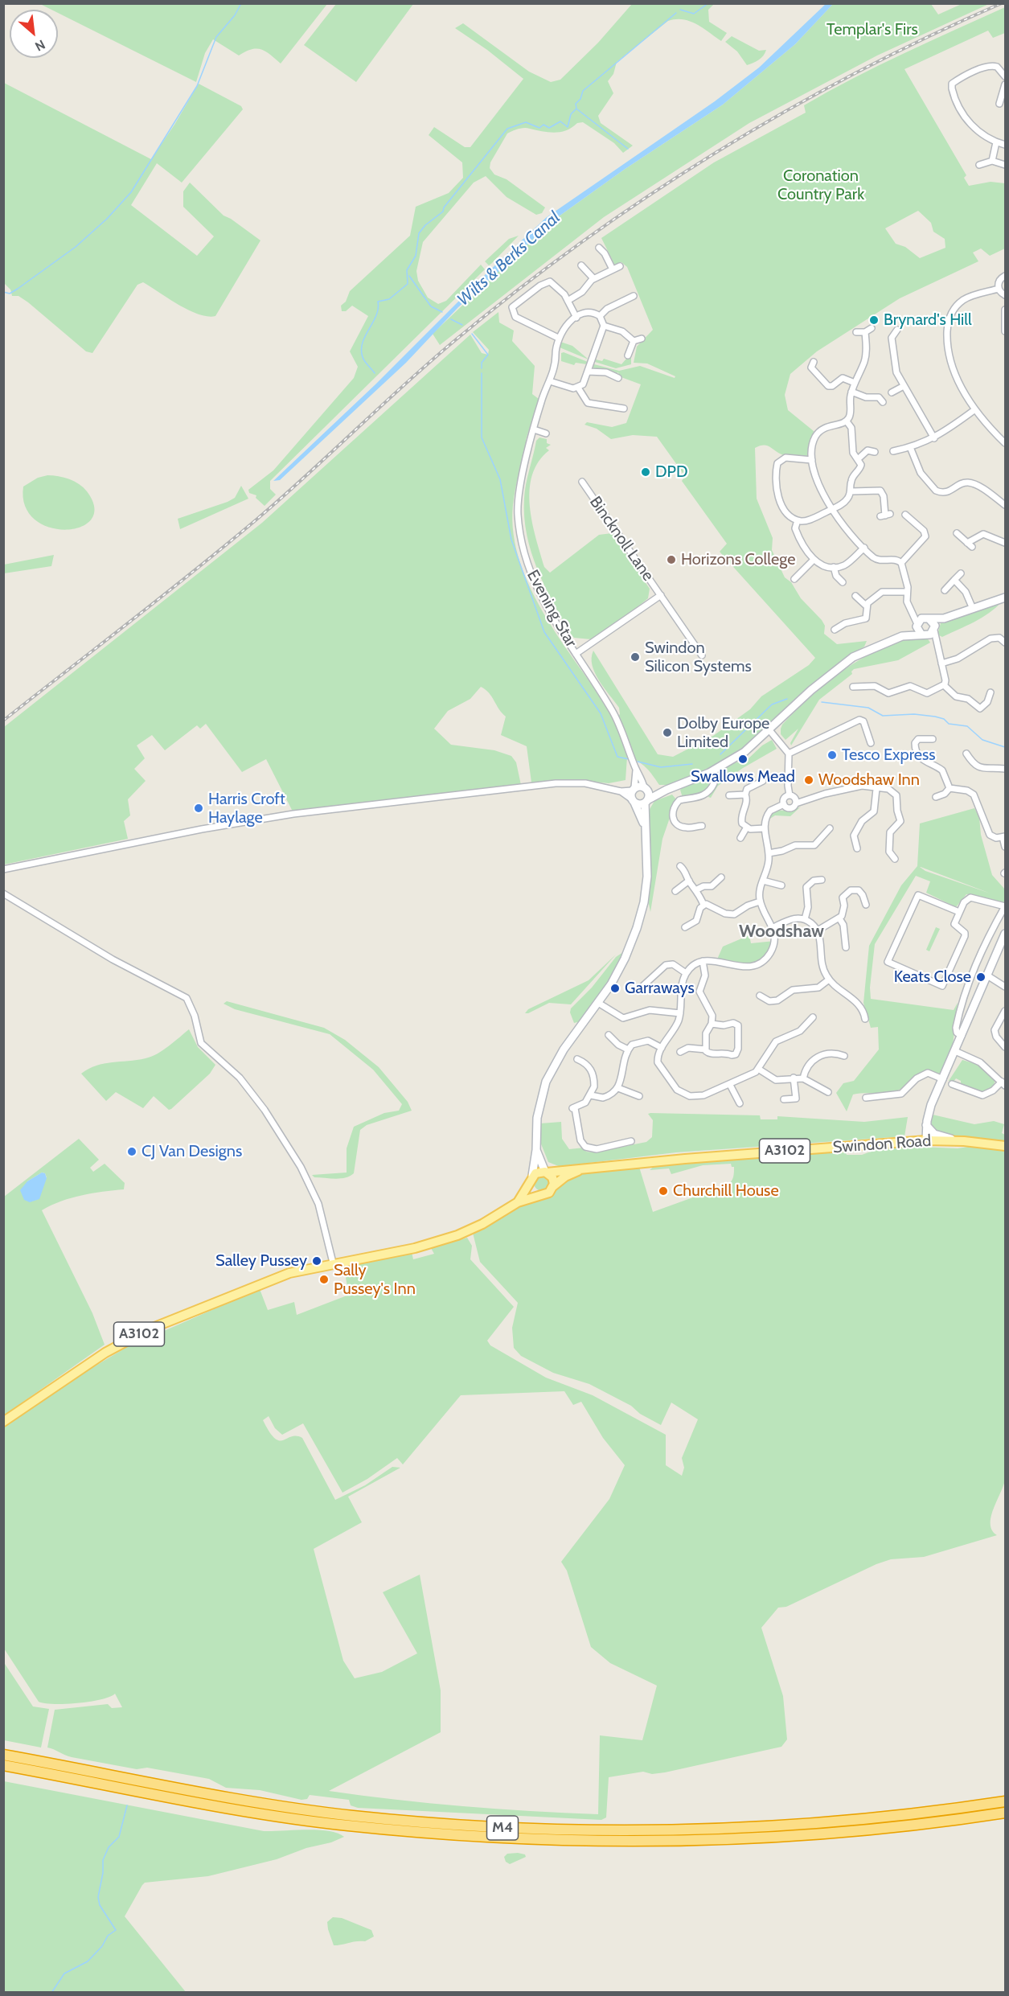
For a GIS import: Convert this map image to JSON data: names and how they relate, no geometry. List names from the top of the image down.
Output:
{
  "streets": {
    "highway": ["M4"],
    "main road": ["Swindon Road", "A3102"],
    "street": ["Bincknoll Lane", "Evening Star"]
  },
  "crossings": [
    ["Bincknoll Lane", "Evening Star"],
    ["Swindon Road", "A3102"]
  ],
  "districts": ["Woodshaw"],
  "water": ["Wilts & Berks Canal"],
  "parks": ["Templar's Firs", "Coronation Country Park"],
  "places": [
    "Brynard's Hill",
    "DPD",
    "Horizons College",
    "Swindon Silicon Systems",
    "Dolby Europe Limited",
    "Tesco Express",
    "Swallows Mead",
    "Woodshaw Inn",
    "Harris Croft Haylage",
    "Keats Close",
    "Garraways",
    "CJ Van Designs",
    "Churchill House",
    "Salley Pussey",
    "Sally Pussey's Inn"
  ],
  "north": "bottom right"
}
